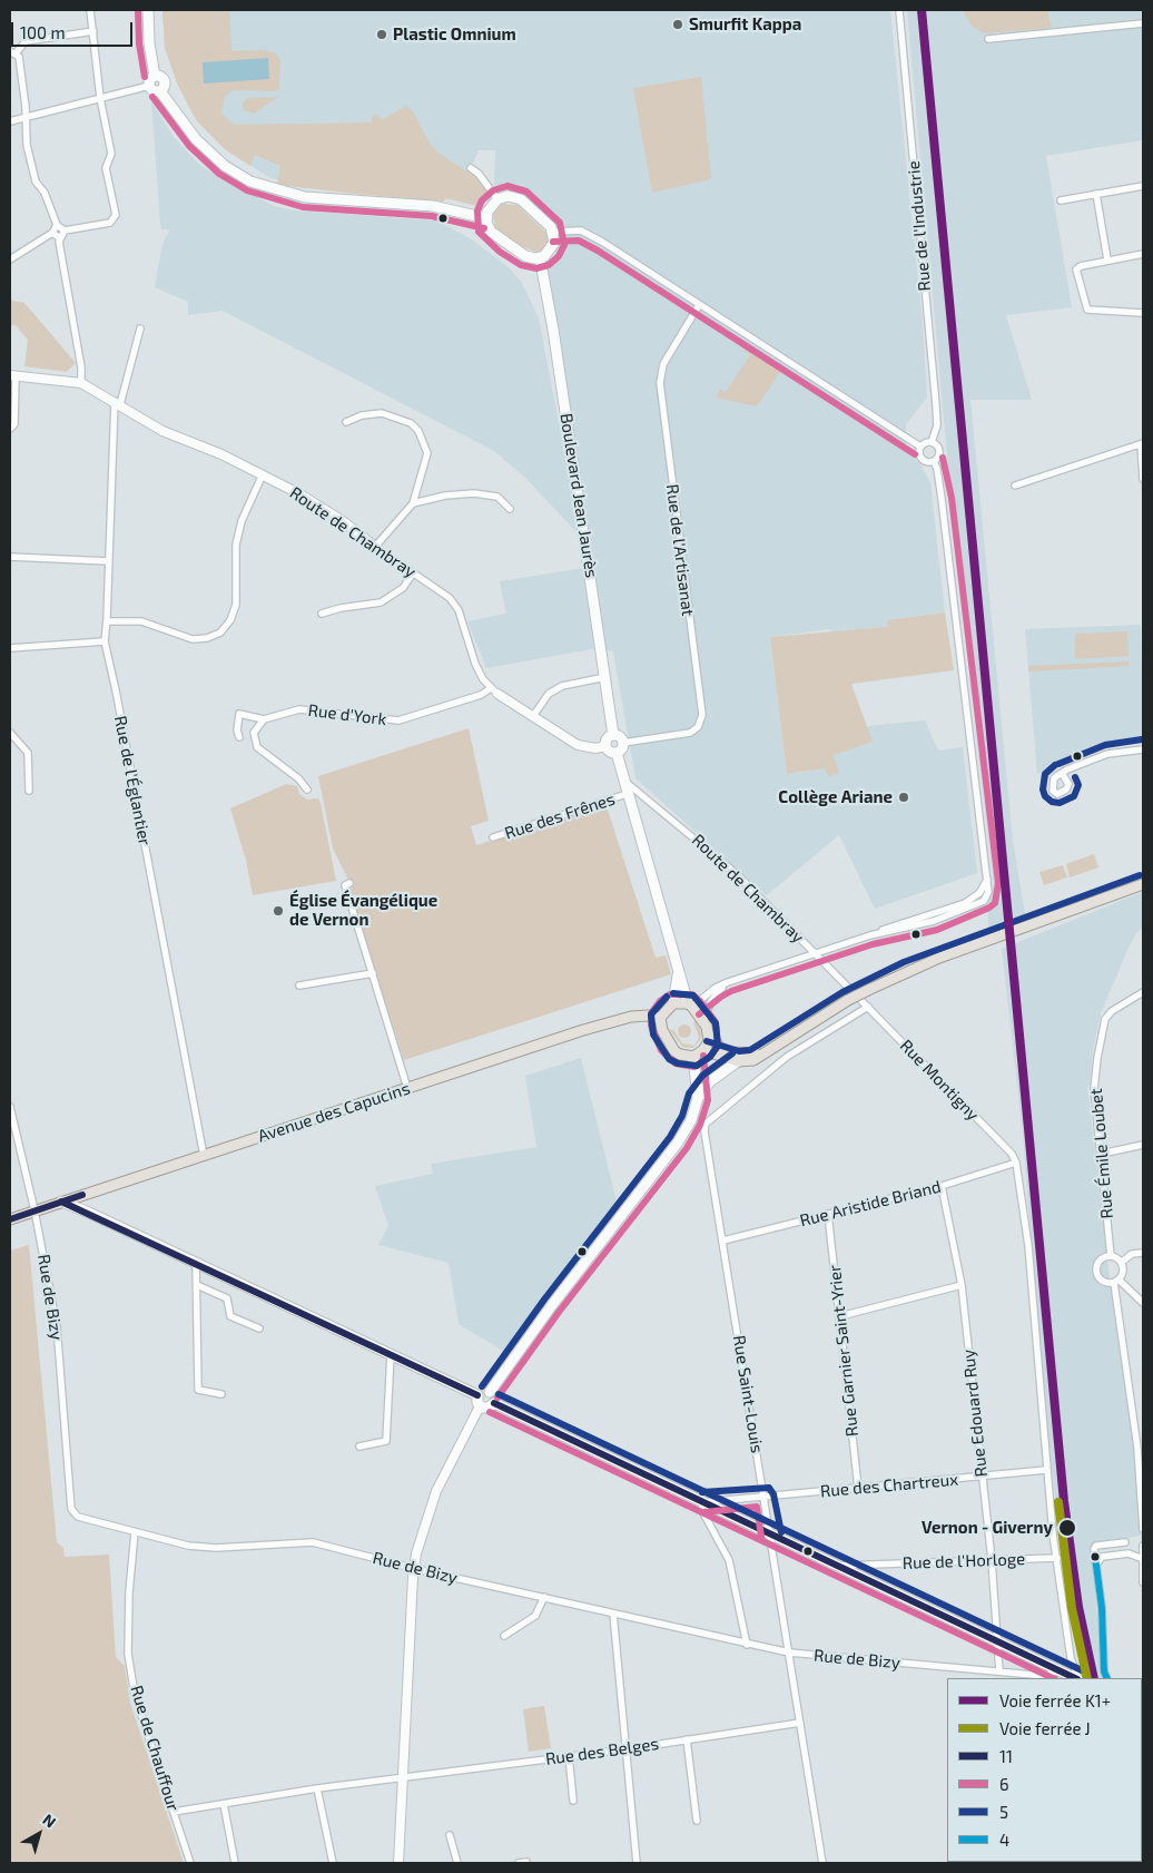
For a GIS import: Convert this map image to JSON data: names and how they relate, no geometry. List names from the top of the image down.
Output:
{
  "streets": {
    "main road": ["Boulevard Jean Jaurès", "Avenue des Capucins"],
    "street": [
      "Rue de l'Industrie",
      "Route de Chambray",
      "Rue de l'Artisanat",
      "Rue d'York",
      "Rue de l'Églantier",
      "Rue des Frênes",
      "Rue Montigny",
      "Rue Émile Loubet",
      "Rue Aristide Briand",
      "Rue de Bizy",
      "Rue Garnier Saint-Yrier",
      "Rue Saint-Louis",
      "Rue Edouard Ruy",
      "Rue des Chartreux",
      "Rue de l'Horloge",
      "Rue de Chauffour",
      "Rue des Belges"
    ]
  },
  "crossings": [
    ["Boulevard Jean Jaurès", "Route de Chambray"],
    ["Boulevard Jean Jaurès", "Rue de l'Artisanat"],
    ["Route de Chambray", "Rue de l'Artisanat"],
    ["Route de Chambray", "Rue d'York"],
    ["Route de Chambray", "Rue de l'Églantier"],
    ["Route de Chambray", "Rue Montigny"],
    ["Route de Chambray", "Rue Saint-Louis"],
    ["Rue de l'Églantier", "Avenue des Capucins"],
    ["Rue Montigny", "Rue Aristide Briand"],
    ["Rue Montigny", "Rue Saint-Louis"],
    ["Rue Montigny", "Rue des Chartreux"],
    ["Rue Montigny", "Rue de l'Horloge"],
    ["Avenue des Capucins", "Rue de Bizy"],
    ["Rue Aristide Briand", "Rue Garnier Saint-Yrier"],
    ["Rue Aristide Briand", "Rue Saint-Louis"],
    ["Rue Aristide Briand", "Rue Edouard Ruy"],
    ["Rue de Bizy", "Rue Saint-Louis"],
    ["Rue de Bizy", "Rue Edouard Ruy"],
    ["Rue de Bizy", "Rue de Chauffour"],
    ["Rue Garnier Saint-Yrier", "Rue des Chartreux"],
    ["Rue Saint-Louis", "Rue des Chartreux"],
    ["Rue Saint-Louis", "Rue des Belges"],
    ["Rue Edouard Ruy", "Rue des Chartreux"],
    ["Rue Edouard Ruy", "Rue de l'Horloge"],
    ["Rue de Chauffour", "Rue des Belges"]
  ],
  "places": [
    "Smurfit Kappa",
    "Plastic Omnium",
    "Collège Ariane",
    "Église Évangélique de Vernon",
    "Vernon - Giverny"
  ],
  "lines": [
    "rail line K1+",
    "transit line 6",
    "transit line 5",
    "transit line 11",
    "rail line J",
    "transit line 4"
  ],
  "legend": [
    "Voie ferrée K1+",
    "Voie ferrée J",
    "11",
    "6",
    "5",
    "4"
  ],
  "scale_bar": "100 m",
  "north": "top right"
}
